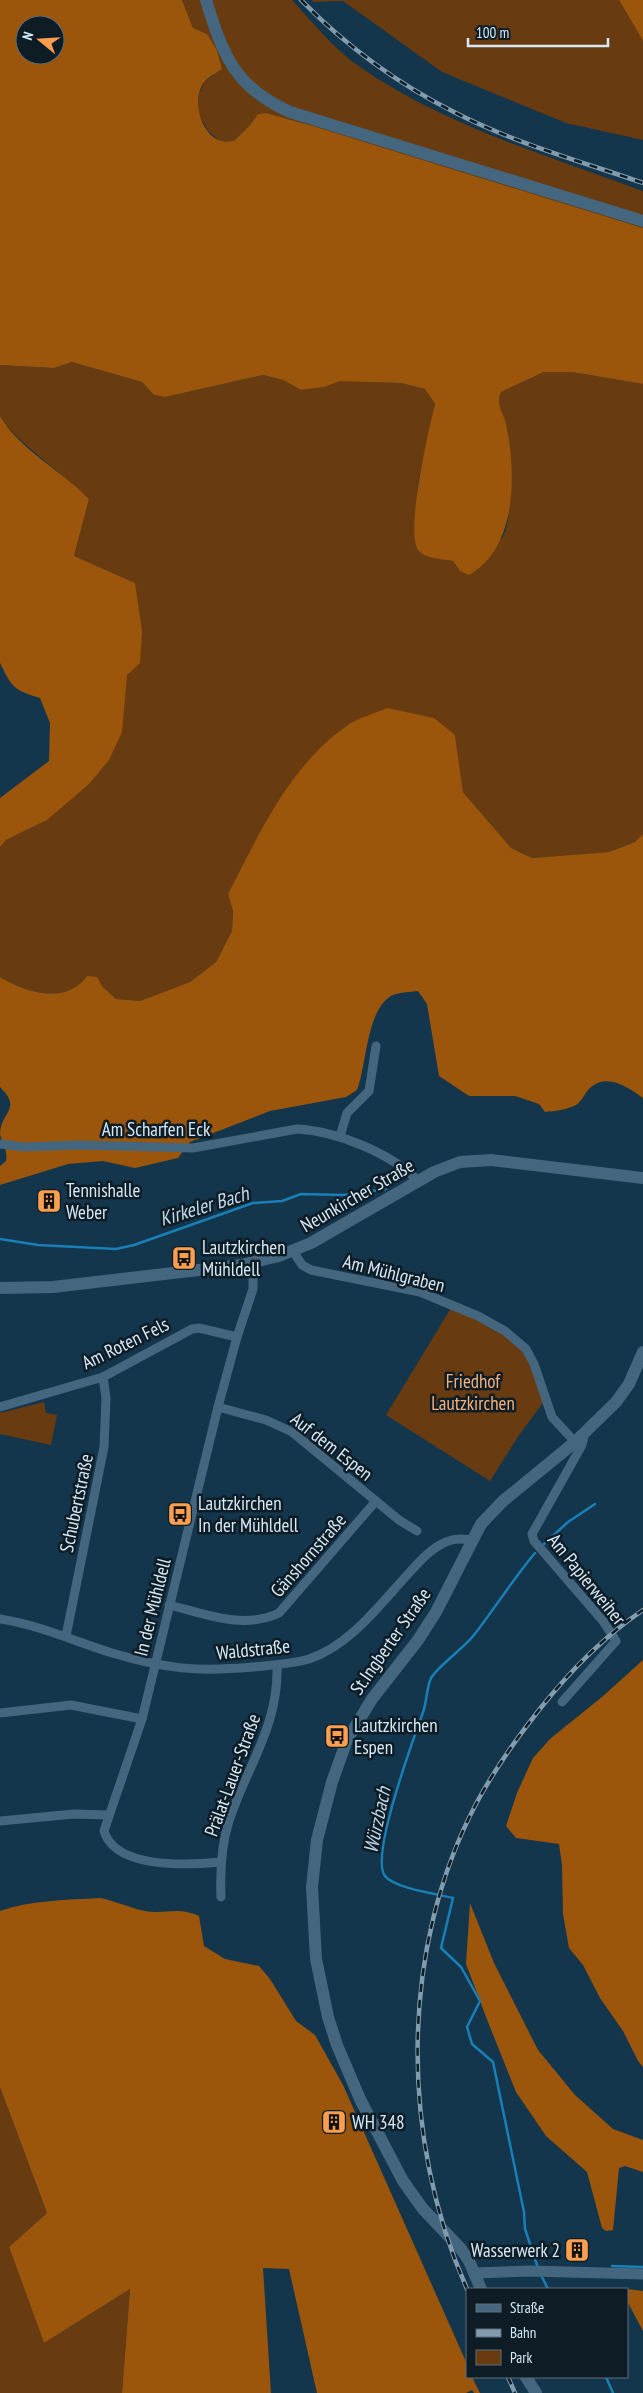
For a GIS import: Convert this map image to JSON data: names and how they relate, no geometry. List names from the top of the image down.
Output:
{
  "streets": {
    "main road": ["Neunkircher Straße", "St.Ingberter Straße"],
    "street": [
      "Am Scharfen Eck",
      "Am Mühlgraben",
      "Am Roten Fels",
      "Auf dem Espen",
      "Schubertstraße",
      "Gänshornstraße",
      "Am Papierweiher",
      "In der Mühldell",
      "Waldstraße",
      "Prälat-Lauer-Straße"
    ]
  },
  "crossings": [
    ["Am Scharfen Eck", "Neunkircher Straße"],
    ["Neunkircher Straße", "Am Mühlgraben"],
    ["Neunkircher Straße", "In der Mühldell"],
    ["Am Mühlgraben", "St.Ingberter Straße"],
    ["Am Roten Fels", "Schubertstraße"],
    ["Am Roten Fels", "In der Mühldell"],
    ["Auf dem Espen", "Gänshornstraße"],
    ["Auf dem Espen", "In der Mühldell"],
    ["Schubertstraße", "Waldstraße"],
    ["Gänshornstraße", "In der Mühldell"],
    ["Am Papierweiher", "St.Ingberter Straße"],
    ["In der Mühldell", "Waldstraße"],
    ["In der Mühldell", "Prälat-Lauer-Straße"],
    ["St.Ingberter Straße", "Waldstraße"],
    ["Waldstraße", "Prälat-Lauer-Straße"]
  ],
  "water": ["Kirkeler Bach", "Würzbach"],
  "parks": ["Friedhof Lautzkirchen"],
  "places": {
    "building": ["Tennishalle Weber", "WH 348", "Wasserwerk 2"],
    "bus stop": ["Lautzkirchen Mühldell", "Lautzkirchen In der Mühldell", "Lautzkirchen Espen"]
  },
  "legend": ["Straße", "Bahn", "Park"],
  "scale_bar": "100 m",
  "north": "left"
}
